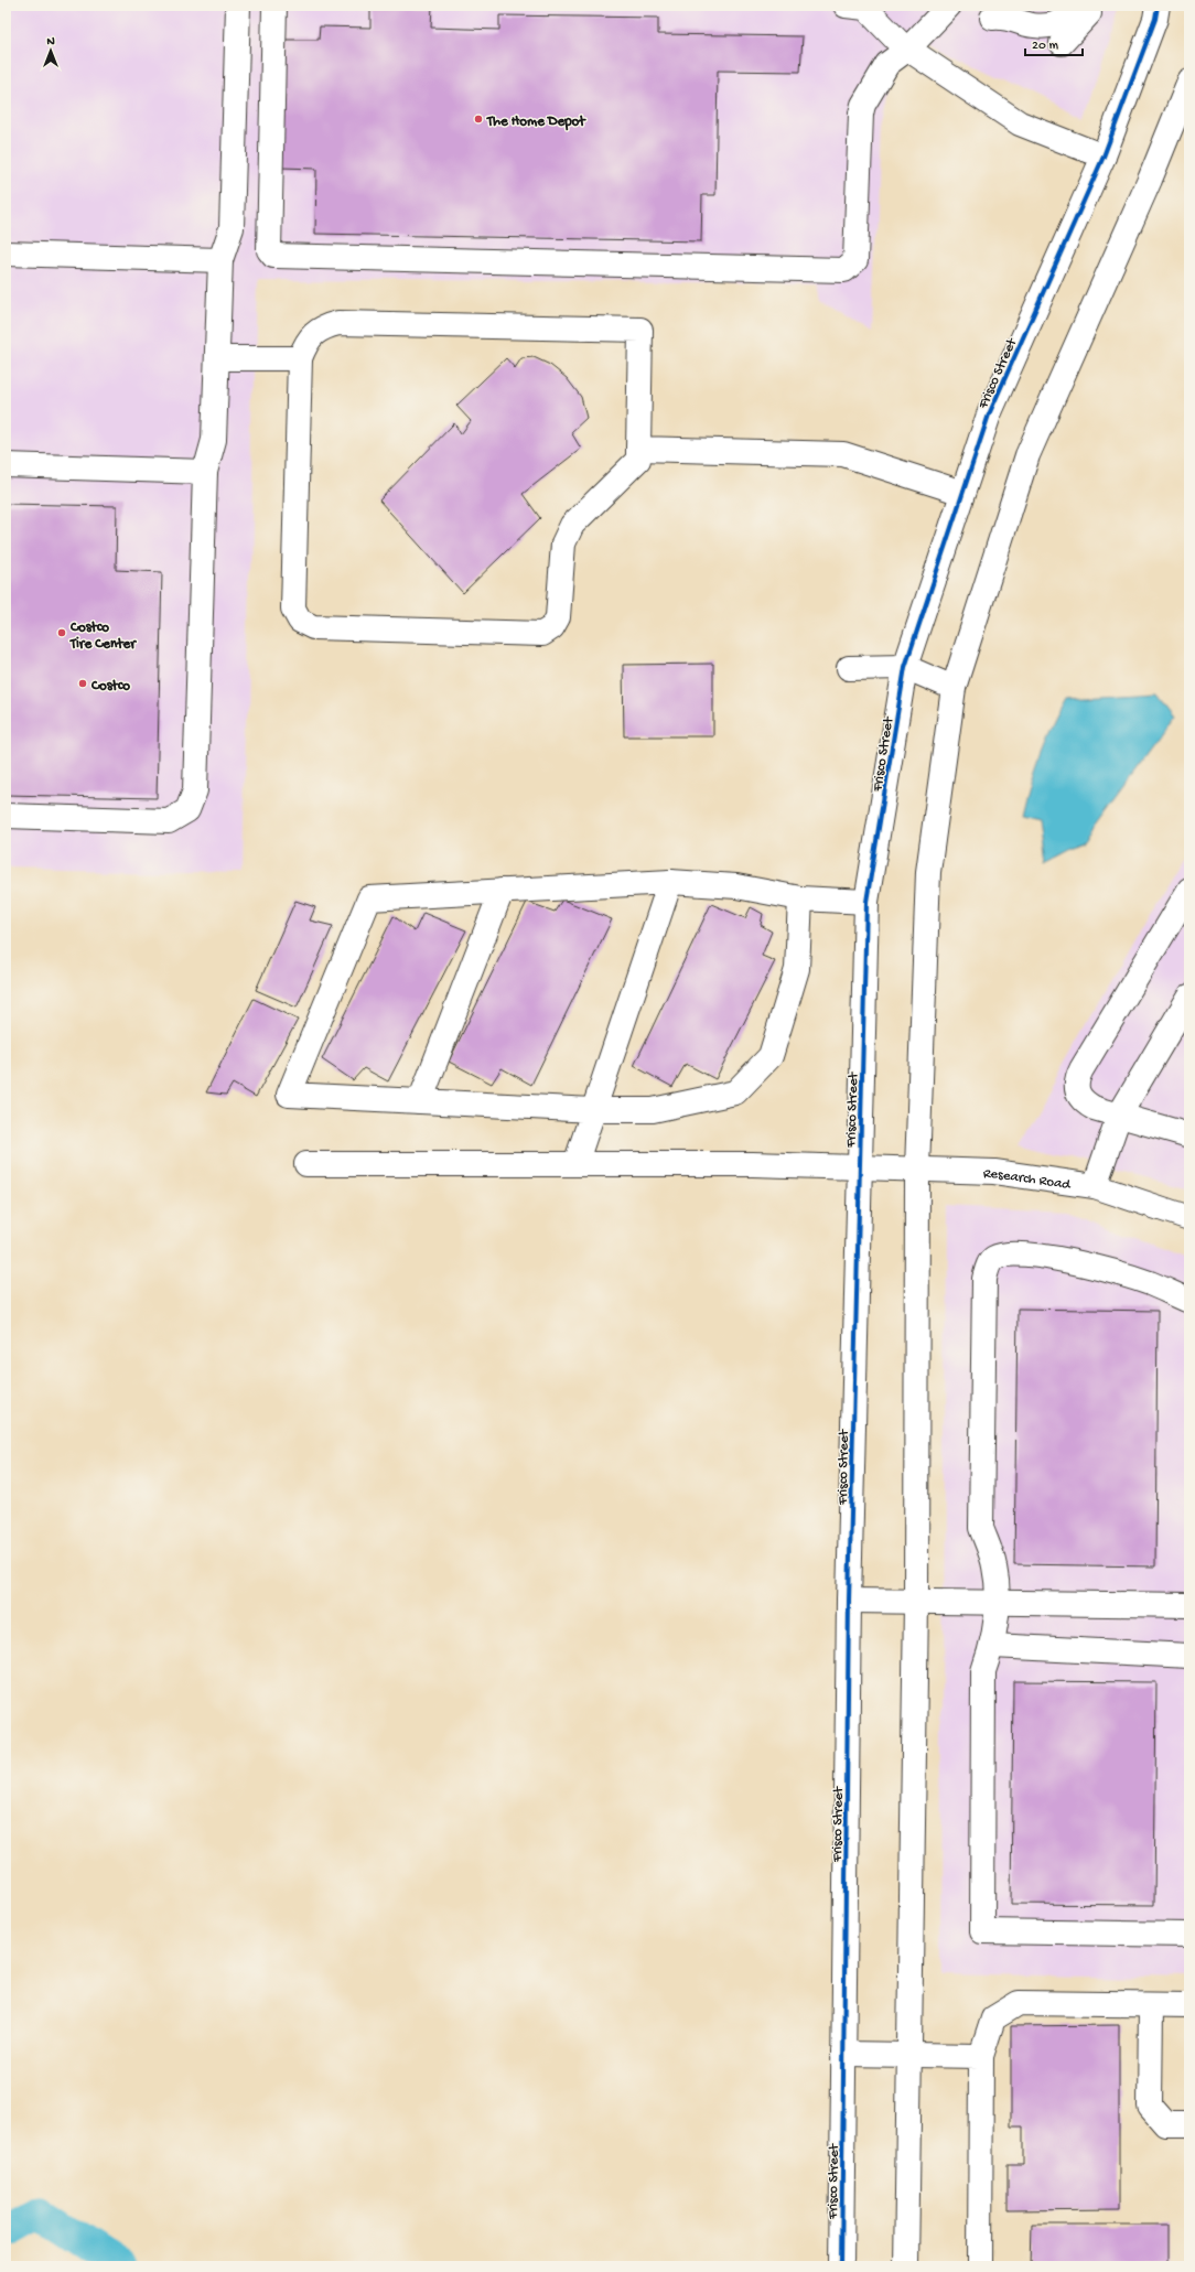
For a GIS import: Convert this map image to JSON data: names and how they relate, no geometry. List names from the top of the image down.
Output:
{
  "streets": {
    "street": ["Frisco Street", "Research Road"]
  },
  "crossings": [
    ["Frisco Street", "Research Road"]
  ],
  "places": ["The Home Depot", "Costco Tire Center", "Costco"],
  "scale_bar": "20 m",
  "north": "top"
}
